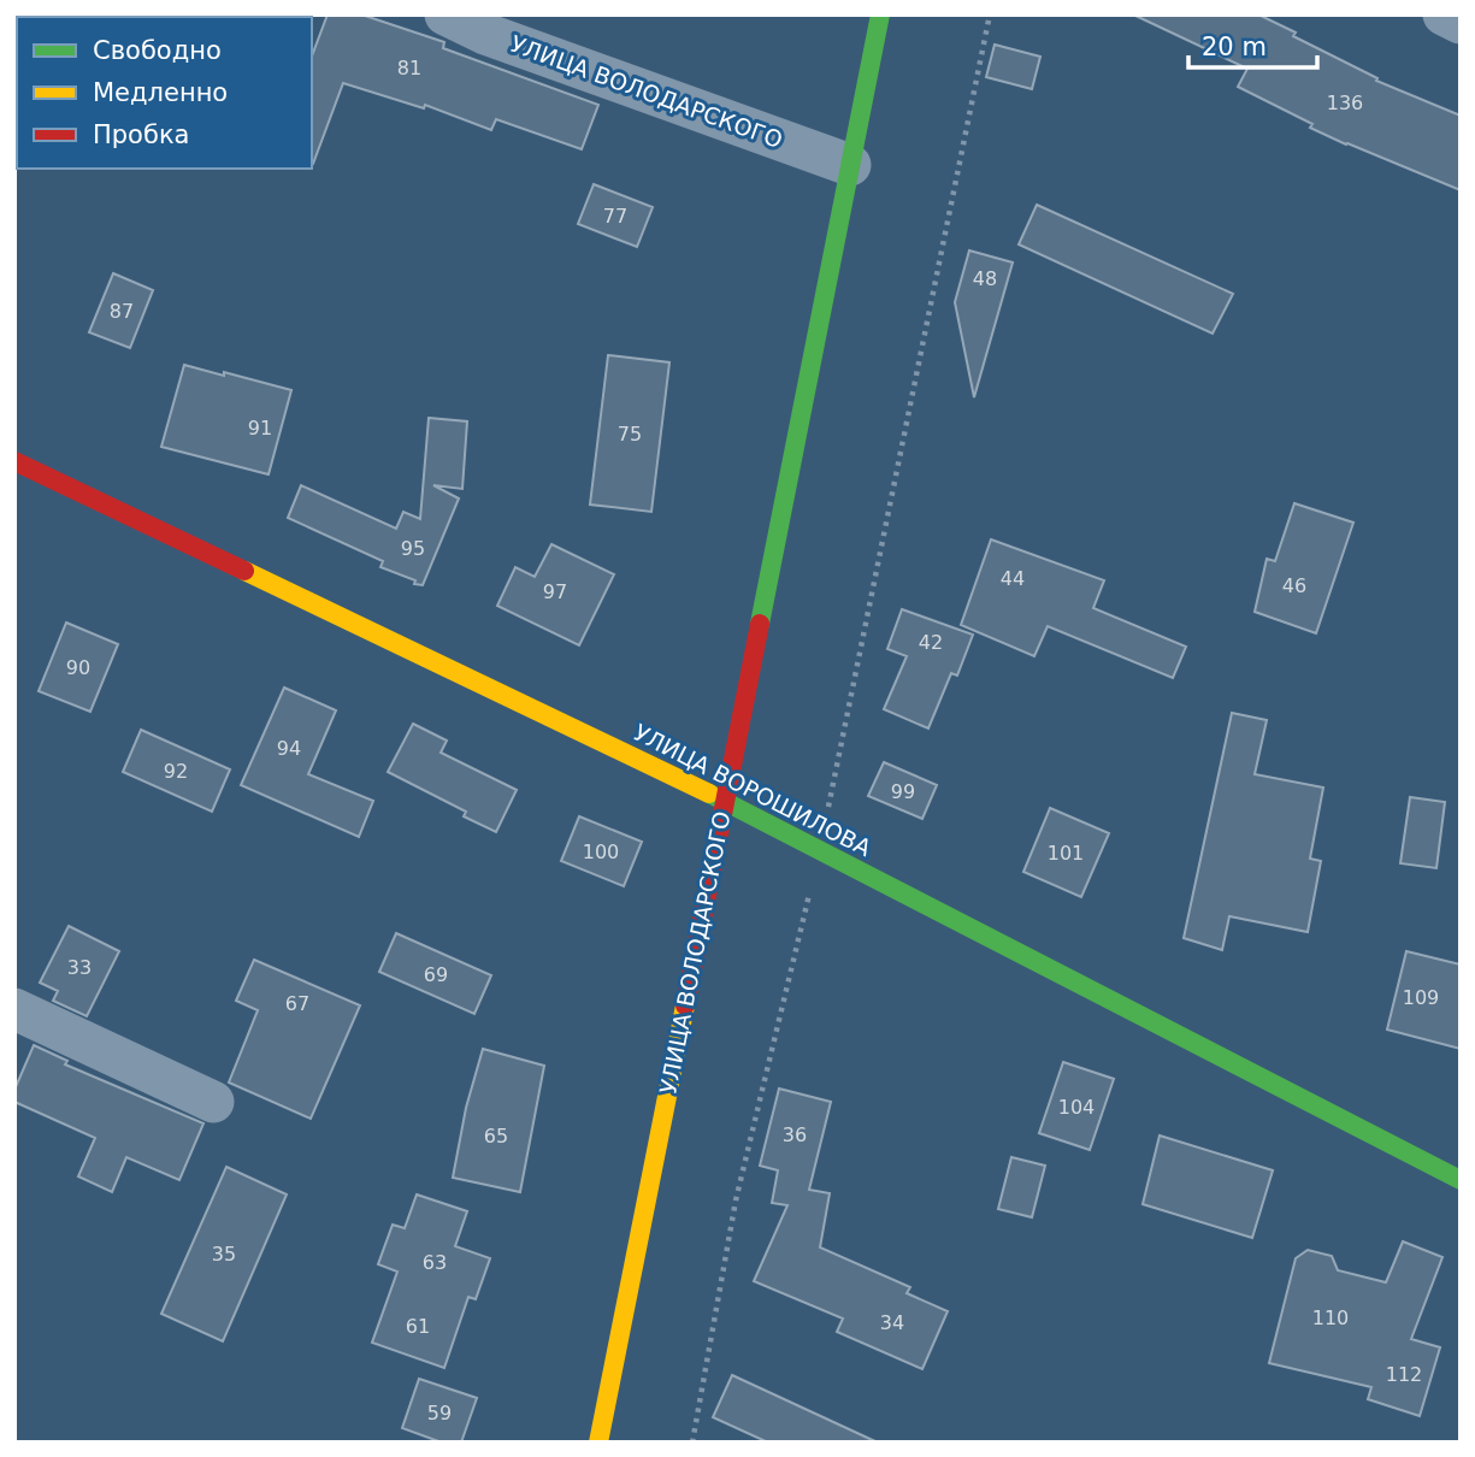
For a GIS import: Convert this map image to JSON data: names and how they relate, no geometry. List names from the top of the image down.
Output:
{
  "streets": {
    "street": ["УЛИЦА ВОЛОДАРСКОГО", "УЛИЦА ВОРОШИЛОВА"]
  },
  "crossings": [
    ["УЛИЦА ВОЛОДАРСКОГО", "УЛИЦА ВОРОШИЛОВА"]
  ],
  "house_numbers": [
    "81",
    "136",
    "77",
    "48",
    "87",
    "91",
    "75",
    "95",
    "44",
    "46",
    "97",
    "42",
    "90",
    "94",
    "92",
    "99",
    "100",
    "101",
    "33",
    "69",
    "109",
    "67",
    "104",
    "36",
    "65",
    "35",
    "63",
    "110",
    "34",
    "61",
    "112",
    "59"
  ],
  "legend": ["Свободно", "Медленно", "Пробка"],
  "scale_bar": "20 m"
}
